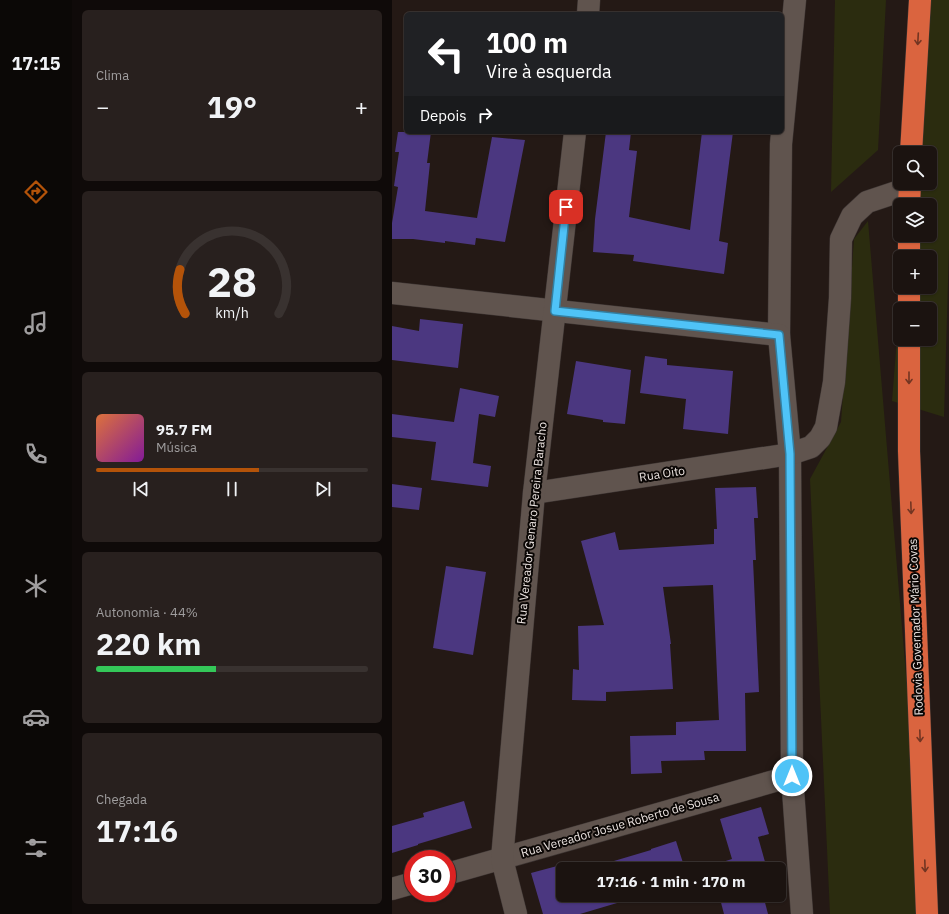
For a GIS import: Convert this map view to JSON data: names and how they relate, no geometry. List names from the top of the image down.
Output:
{
  "streets": {
    "highway": ["Rodovia Governador Mário Covas"],
    "street": ["Rua Oito", "Rua Vereador Genaro Pereira Baracho", "Rua Vereador Josue Roberto de Sousa"]
  },
  "crossings": [
    ["Rua Oito", "Rua Vereador Genaro Pereira Baracho"],
    ["Rua Vereador Genaro Pereira Baracho", "Rua Vereador Josue Roberto de Sousa"]
  ],
  "one_way": ["Rodovia Governador Mário Covas"],
  "page": {
    "tabs": "17:15",
    "tile": [
      "Clima",
      ["Autonomia · 44%", "220 km"],
      ["Chegada", "17:16"]
    ],
    "turn": ["100 m", "Vire à esquerda"],
    "heat": ["−", "19°", "+"],
    "then": "Depois",
    "map_buttons": ["+", "−"],
    "song": ["95.7 FM", "Música"],
    "limit": "30",
    "trip": "17:16 · 1 min · 170 m",
    "gauge": ["28", "km/h"]
  }
}
